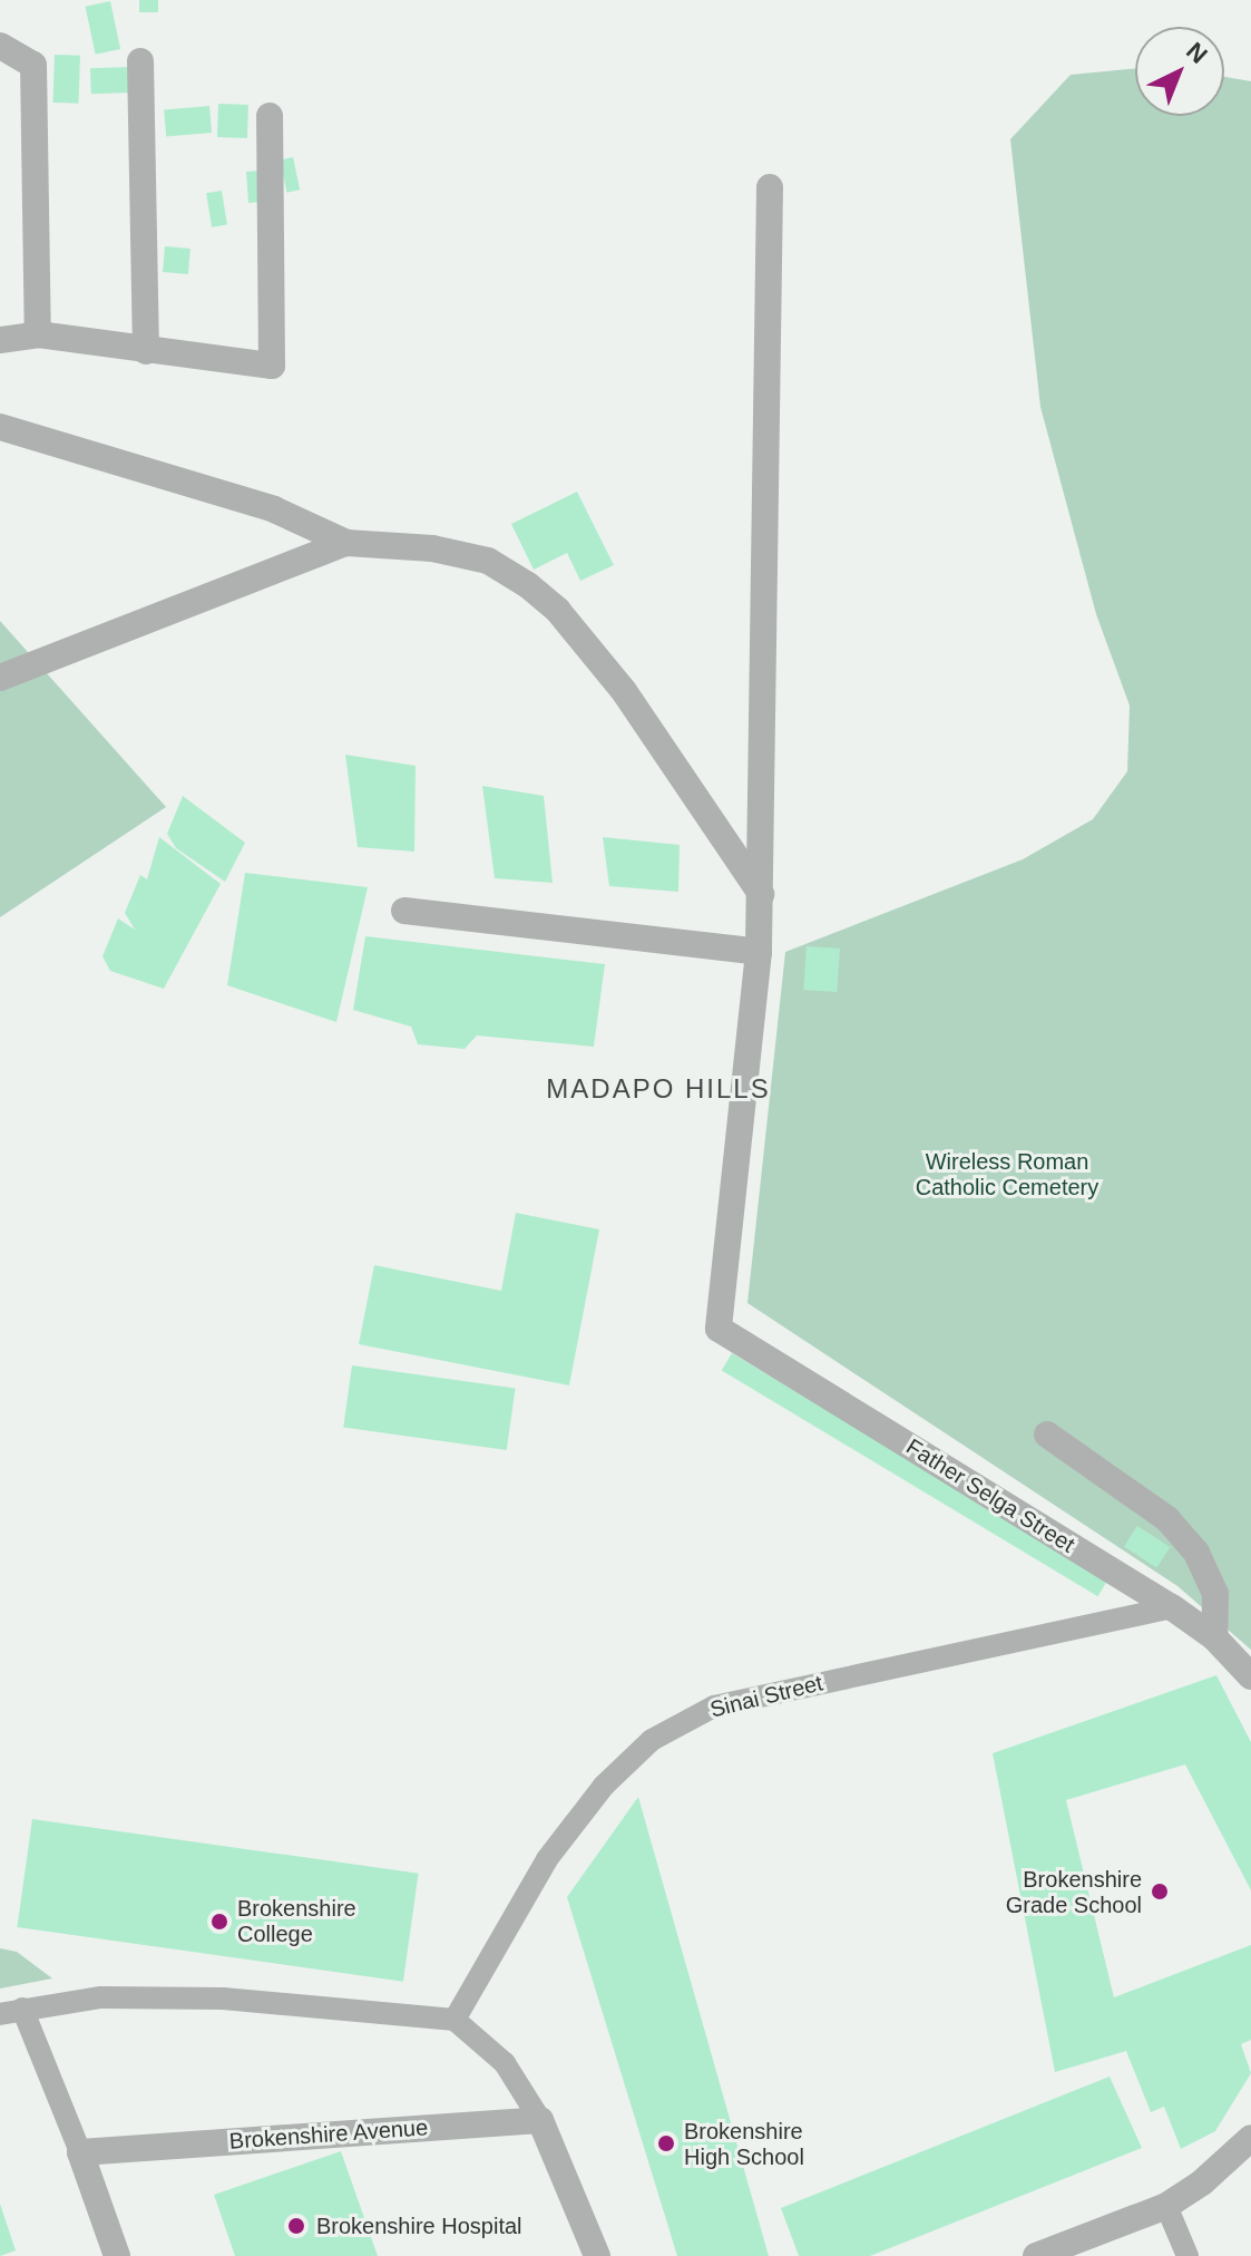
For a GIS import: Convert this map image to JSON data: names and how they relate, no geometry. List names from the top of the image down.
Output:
{
  "streets": {
    "street": ["Father Selga Street", "Brokenshire Avenue"],
    "lane": ["Sinai Street"]
  },
  "crossings": [
    ["Father Selga Street", "Sinai Street"]
  ],
  "districts": ["MADAPO HILLS"],
  "parks": ["Wireless Roman Catholic Cemetery"],
  "places": [
    "Brokenshire Grade School",
    "Brokenshire College",
    "Brokenshire High School",
    "Brokenshire Hospital"
  ],
  "north": "top right"
}
